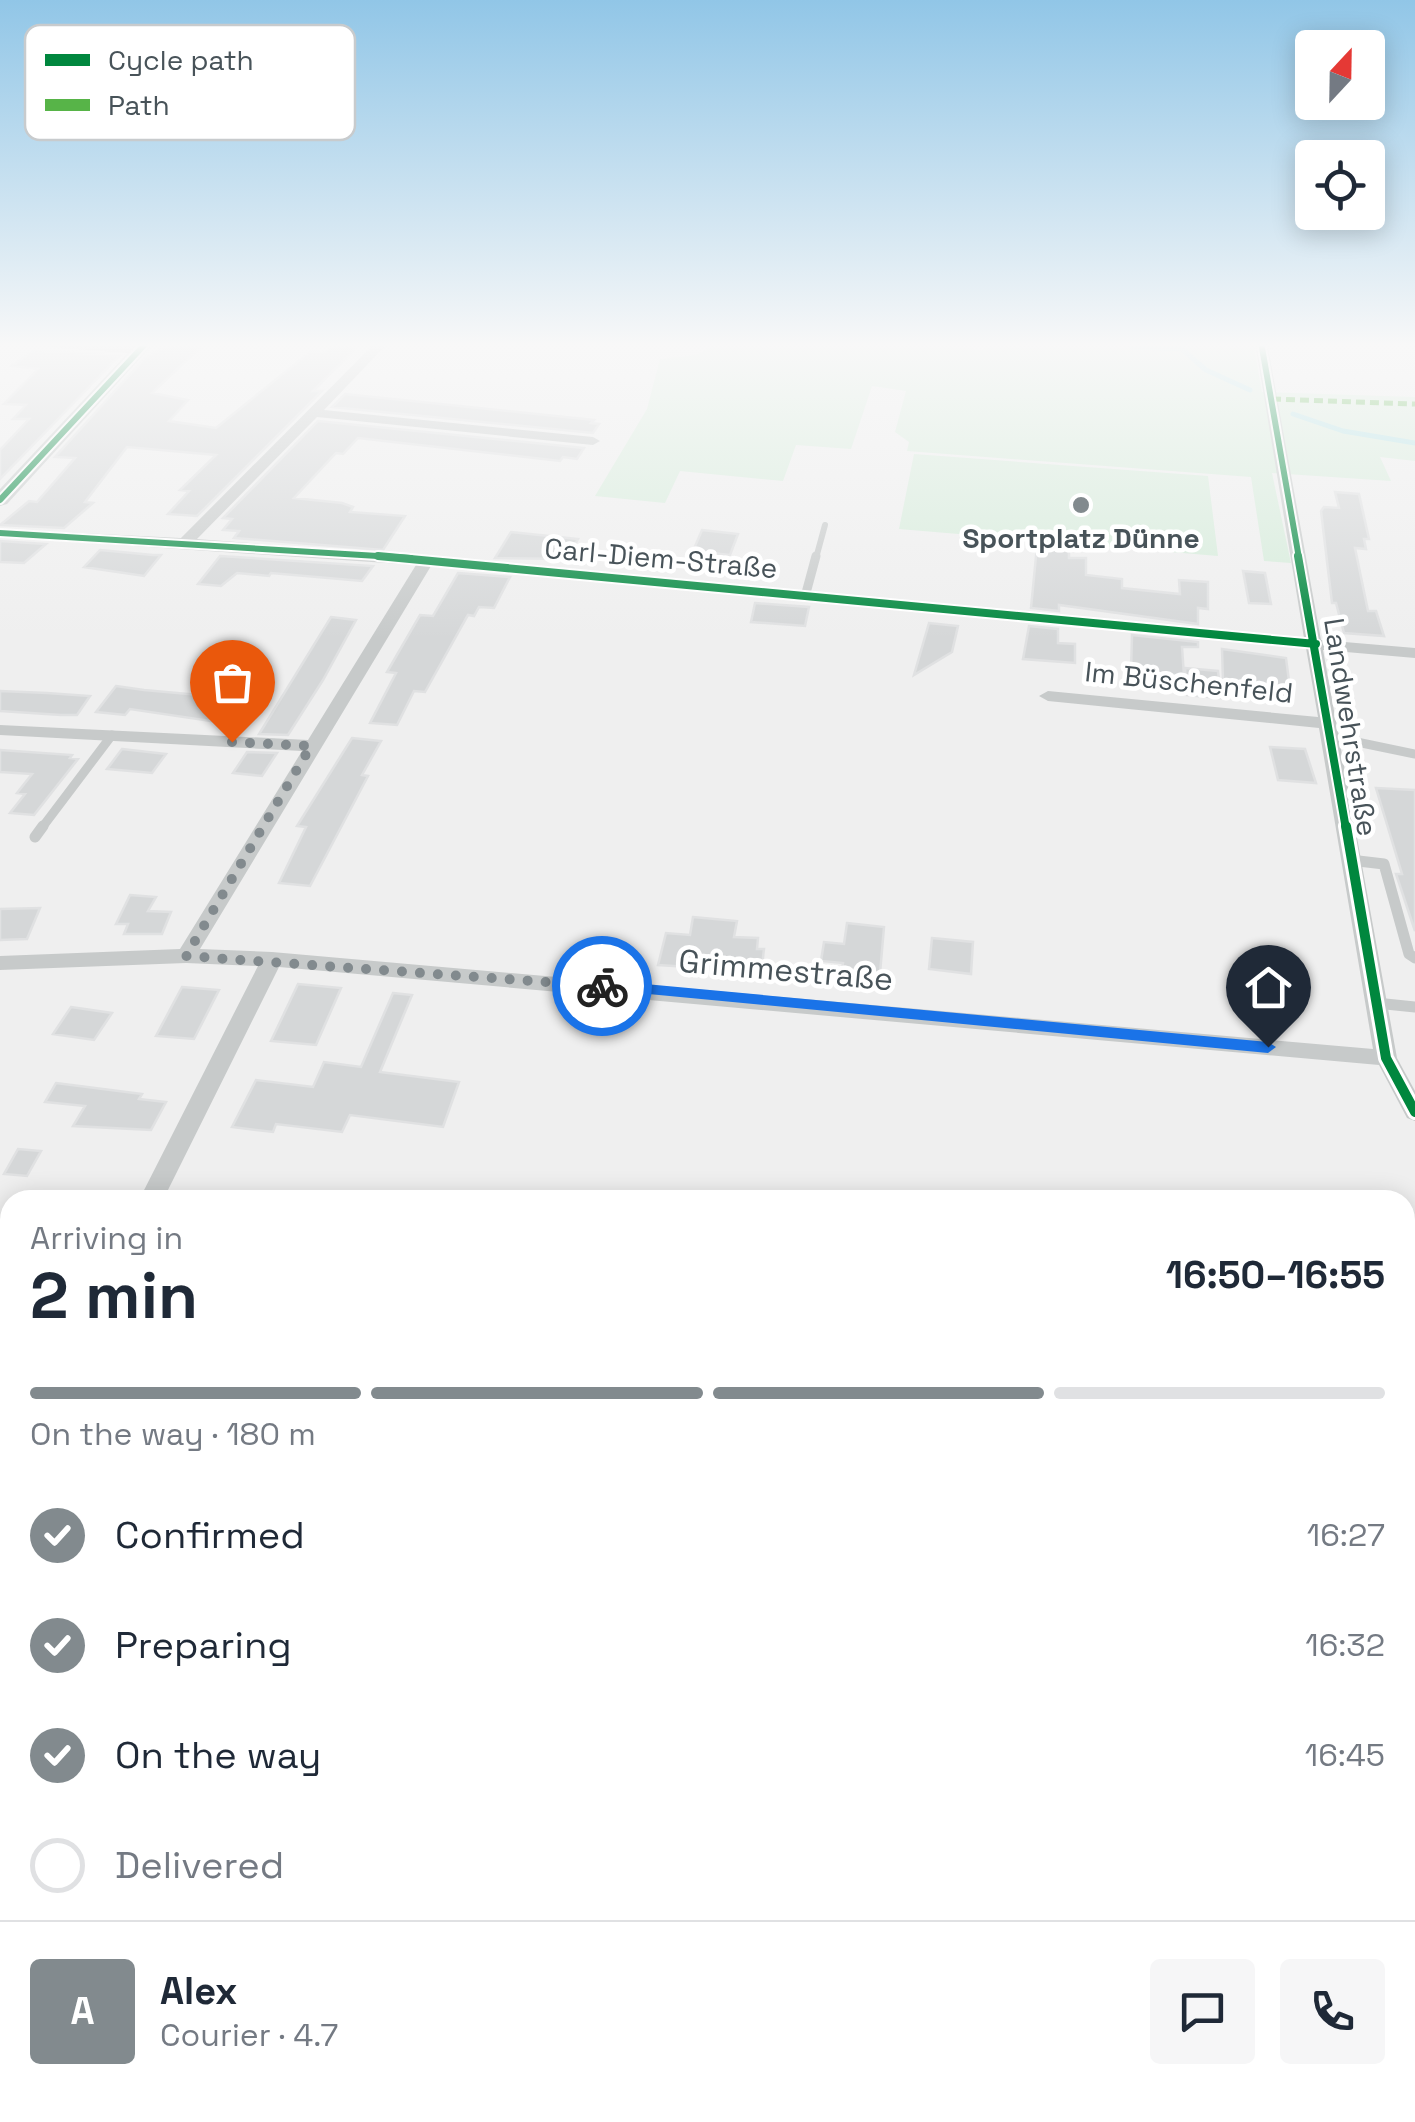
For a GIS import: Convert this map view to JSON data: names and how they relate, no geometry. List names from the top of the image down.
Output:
{
  "streets": {
    "street": [
      "Carl-Diem-Straße",
      "Im Büschenfeld",
      "Landwehrstraße",
      "Grimmestraße"
    ]
  },
  "crossings": [
    ["Carl-Diem-Straße", "Landwehrstraße"],
    ["Im Büschenfeld", "Landwehrstraße"],
    ["Landwehrstraße", "Grimmestraße"]
  ],
  "places": ["Sportplatz Dünne"],
  "legend": ["Cycle path", "Path"],
  "north": "top",
  "page": {
    "heading": ["2 min", "Arriving in", "16:50–16:55"],
    "panel": ["Alex", "Courier · 4.7"],
    "bar": "On the way · 180 m",
    "list": [
      ["Confirmed", "16:27"],
      ["Preparing", "16:32"],
      ["On the way", "16:45"],
      "Delivered"
    ],
    "round": "A"
  }
}
